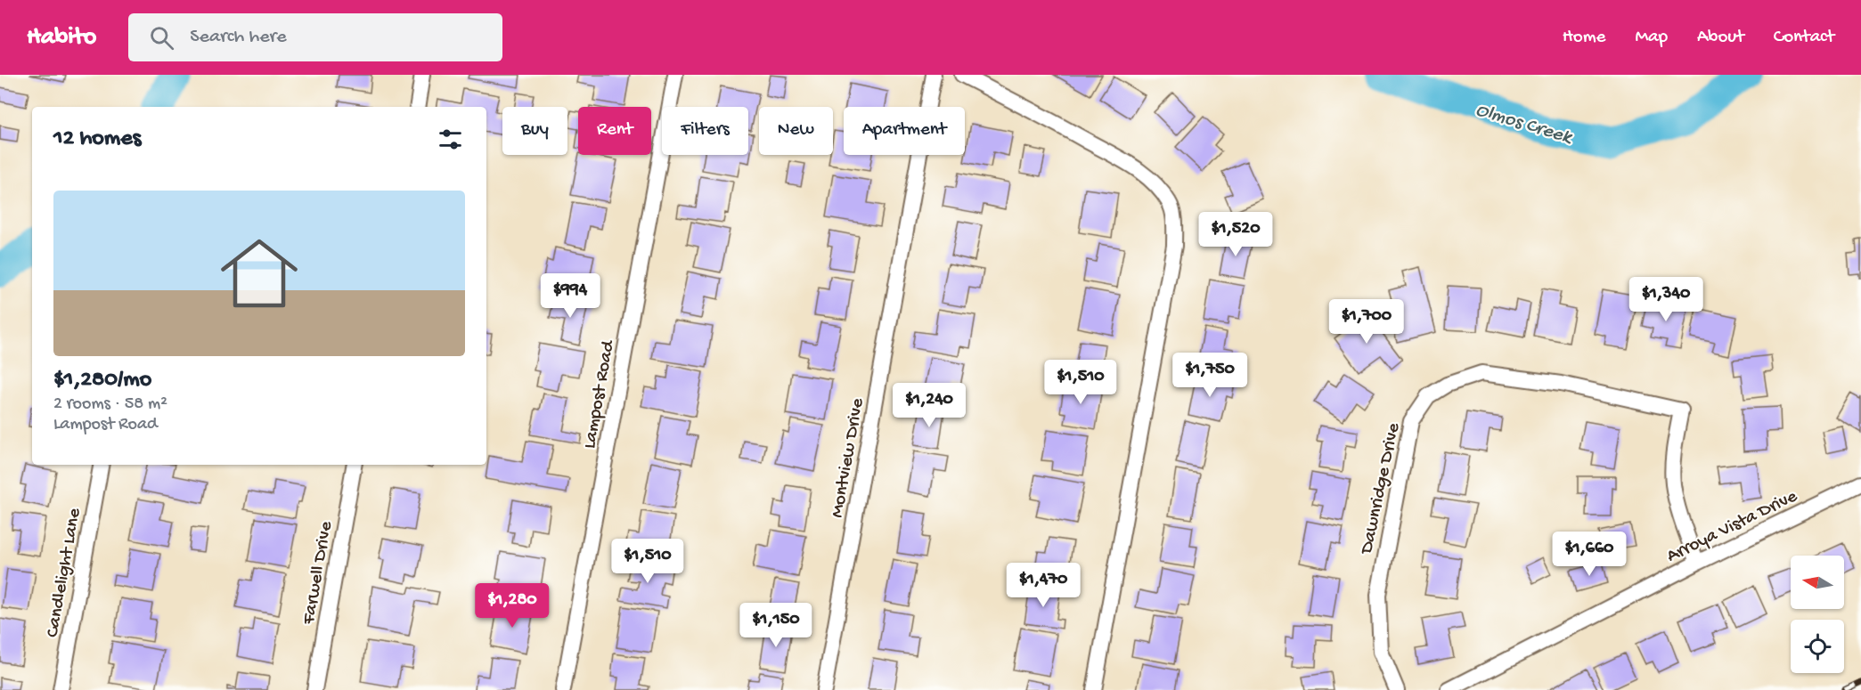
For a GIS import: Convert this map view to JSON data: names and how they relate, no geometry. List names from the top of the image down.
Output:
{
  "streets": {
    "street": [
      "Lampost Road",
      "Montview Drive",
      "Dawnridge Drive",
      "Arroya Vista Drive",
      "Candlelight Lane",
      "Farwell Drive"
    ]
  },
  "crossings": [
    ["Dawnridge Drive", "Arroya Vista Drive"]
  ],
  "water": ["Olmos Creek"],
  "north": "left",
  "page": {
    "header": "Habito",
    "search": "Search here",
    "nav": [
      "Home",
      "Map",
      "About",
      "Contact"
    ],
    "chip": [
      "Buy",
      "Rent",
      "Filters",
      "New",
      "Apartment"
    ],
    "heading": "12 homes",
    "list": [
      {
        "name": "$1,280/mo",
        "note": "2 rooms · 58 m² · Lampost Road"
      }
    ],
    "price": [
      "$1,520",
      "$994",
      "$1,340",
      "$1,700",
      "$1,750",
      "$1,510",
      "$1,240",
      "$1,660",
      "$1,510",
      "$1,470",
      "$1,280",
      "$1,150"
    ]
  }
}
